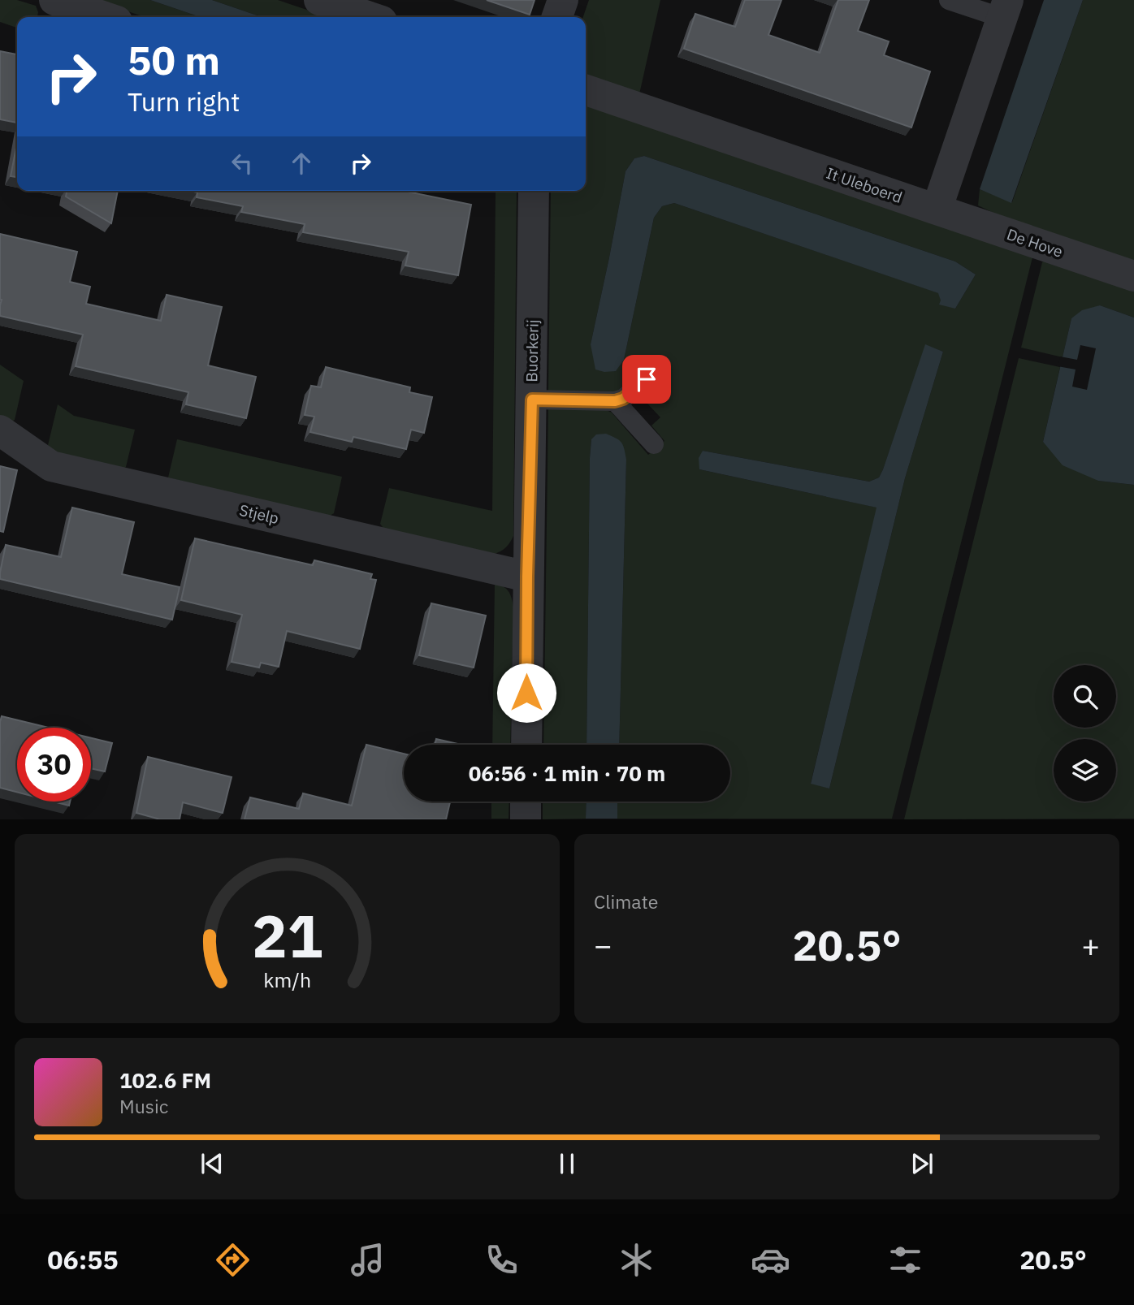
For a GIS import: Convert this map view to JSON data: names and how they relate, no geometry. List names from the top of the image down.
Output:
{
  "streets": {
    "street": [
      "It Uleboerd",
      "De Hove",
      "Buorkerij",
      "Stjelp"
    ]
  },
  "crossings": [
    ["It Uleboerd", "De Hove"],
    ["Buorkerij", "Stjelp"]
  ],
  "page": {
    "turn": ["50 m", "Turn right"],
    "limit": "30",
    "trip": "06:56 · 1 min · 70 m",
    "tile": "Climate",
    "heat": ["−", "20.5°", "+"],
    "song": ["102.6 FM", "Music"],
    "tabs": ["06:55", "20.5°"],
    "gauge": ["21", "km/h"]
  }
}
